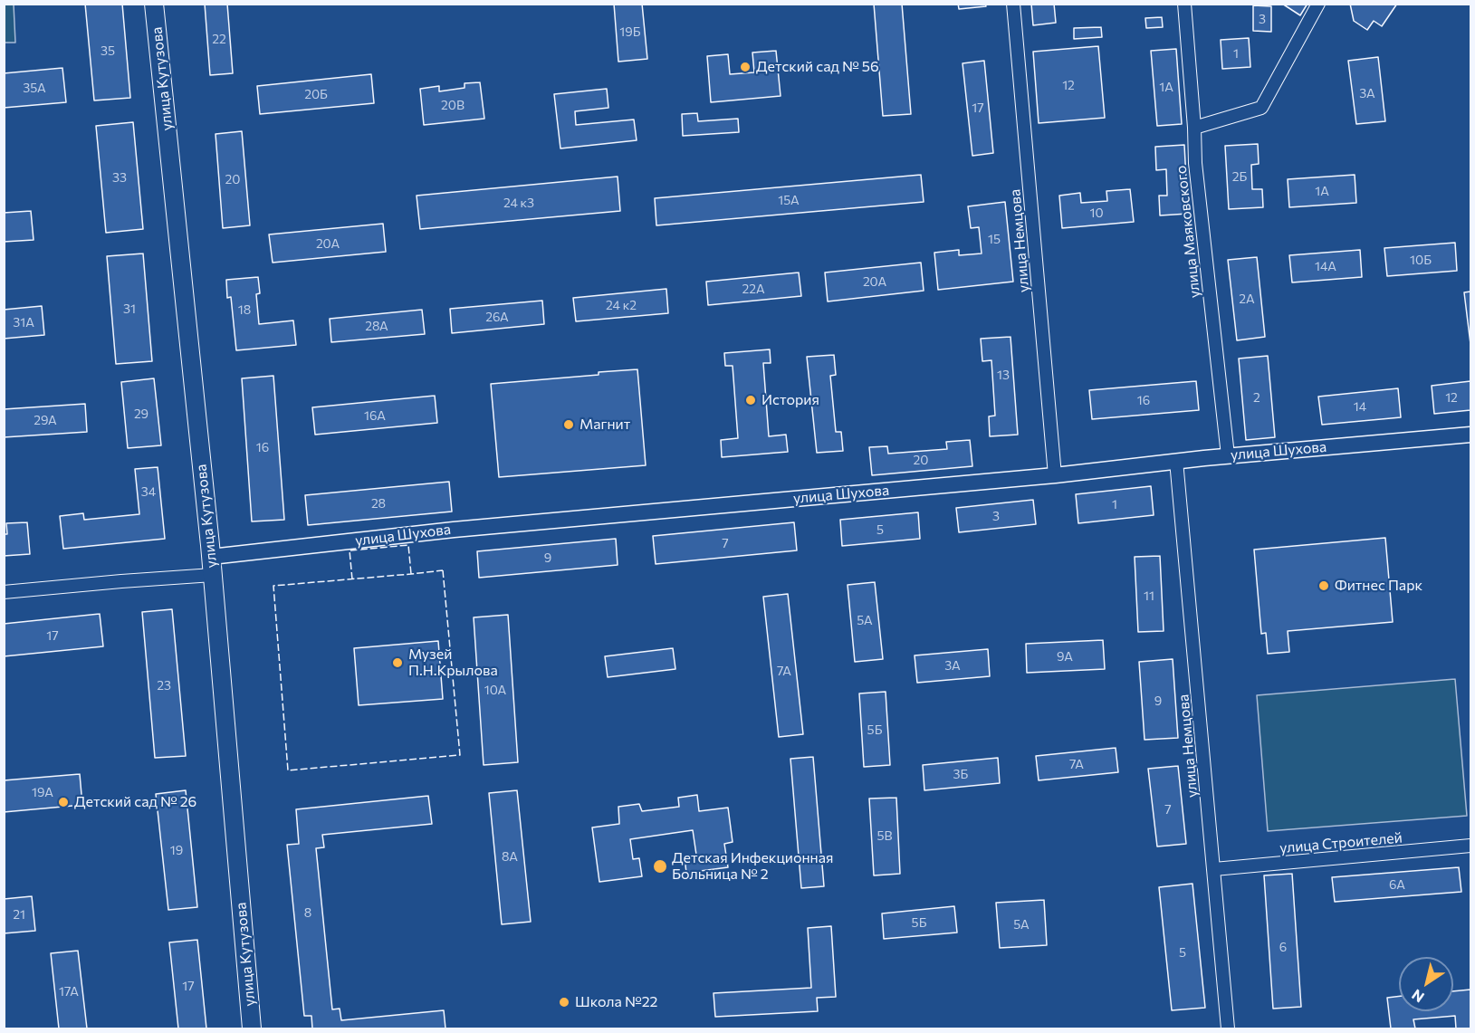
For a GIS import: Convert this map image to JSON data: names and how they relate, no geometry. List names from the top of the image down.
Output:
{
  "streets": {
    "main road": ["улица Кутузова"],
    "street": [
      "улица Маяковского",
      "улица Немцова",
      "улица Шухова",
      "улица Строителей"
    ]
  },
  "crossings": [
    ["улица Кутузова", "улица Шухова"],
    ["улица Маяковского", "улица Шухова"],
    ["улица Немцова", "улица Шухова"],
    ["улица Немцова", "улица Строителей"]
  ],
  "places": [
    "Детский сад № 56",
    "История",
    "Магнит",
    "Фитнес Парк",
    "Музей П.Н.Крылова",
    "Детский сад № 26",
    "Детская Инфекционная Больница № 2",
    "Школа №22"
  ],
  "house_numbers": [
    "3",
    "19Б",
    "22",
    "35",
    "1",
    "12",
    "1А",
    "35А",
    "3А",
    "20Б",
    "20В",
    "17",
    "2Б",
    "33",
    "20",
    "1А",
    "15А",
    "24 к3",
    "10",
    "15",
    "20А",
    "10Б",
    "14А",
    "20А",
    "22А",
    "2А",
    "24 к2",
    "31",
    "18",
    "26А",
    "31А",
    "28А",
    "13",
    "2",
    "12",
    "16",
    "14",
    "29",
    "16А",
    "29А",
    "16",
    "20",
    "34",
    "28",
    "1",
    "3",
    "5",
    "7",
    "9",
    "11",
    "5А",
    "17",
    "9А",
    "3А",
    "7А",
    "23",
    "10А",
    "9",
    "5Б",
    "7А",
    "3Б",
    "19А",
    "7",
    "5В",
    "19",
    "8А",
    "6А",
    "8",
    "21",
    "5Б",
    "5А",
    "6",
    "5",
    "17",
    "17А"
  ],
  "north": "bottom left"
}
